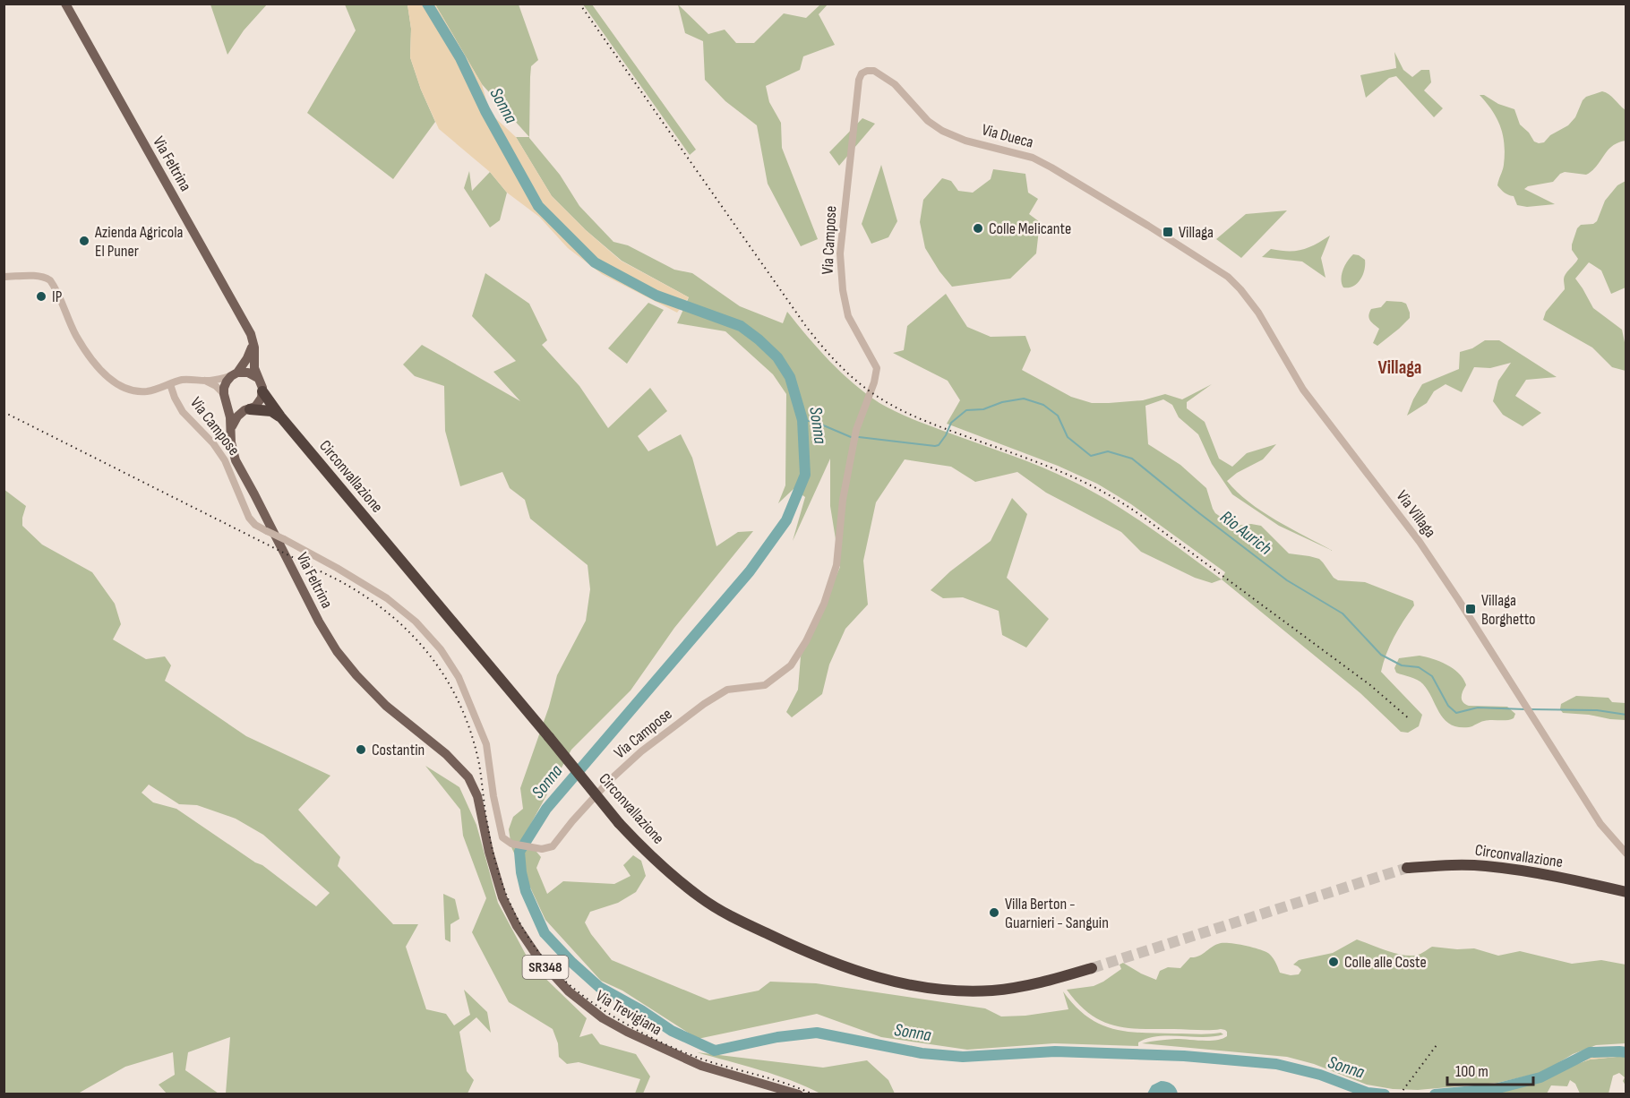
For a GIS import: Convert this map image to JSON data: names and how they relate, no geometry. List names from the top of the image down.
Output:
{
  "streets": {
    "highway": ["Circonvallazione"],
    "main road": ["Via Feltrina", "SR348", "Via Trevigiana"],
    "street": ["Via Dueca", "Via Campose", "Via Villaga"]
  },
  "crossings": [
    ["Via Dueca", "Via Campose"],
    ["Via Dueca", "Via Villaga"],
    ["Via Feltrina", "Circonvallazione"],
    ["Via Feltrina", "Via Trevigiana"]
  ],
  "districts": ["Villaga"],
  "water": ["Sonna", "Rio Aurich"],
  "places": {
    "other": [
      "Colle Melicante",
      "Azienda Agricola El Puner",
      "IP",
      "Costantin",
      "Villa Berton - Guarnieri - Sanguin",
      "Colle alle Coste"
    ],
    "transit": ["Villaga", "Villaga Borghetto"]
  },
  "scale_bar": "100 m"
}
